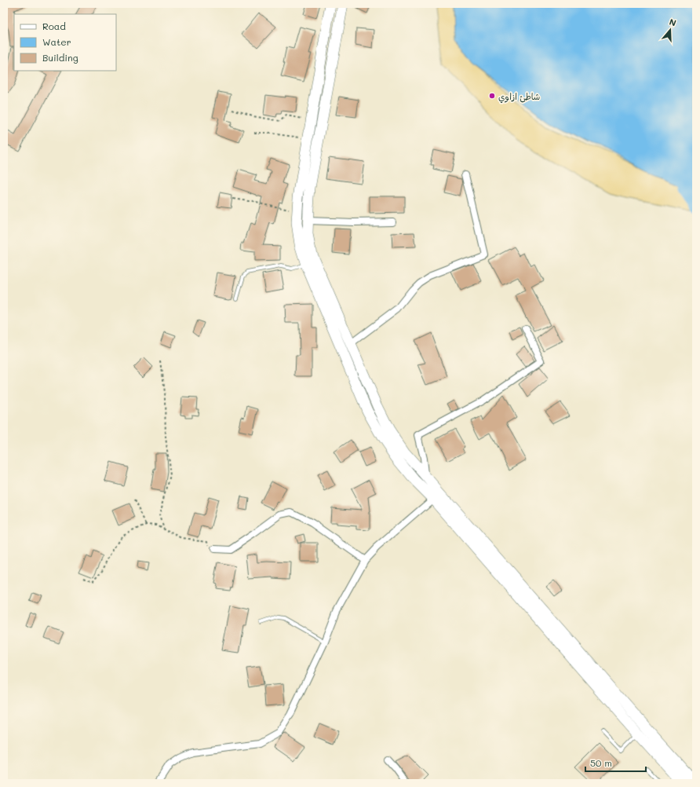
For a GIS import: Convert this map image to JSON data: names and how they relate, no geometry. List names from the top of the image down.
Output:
{
  "places": ["شاطئ ازاوي"],
  "legend": ["Road", "Water", "Building"],
  "scale_bar": "50 m",
  "north": "top"
}
